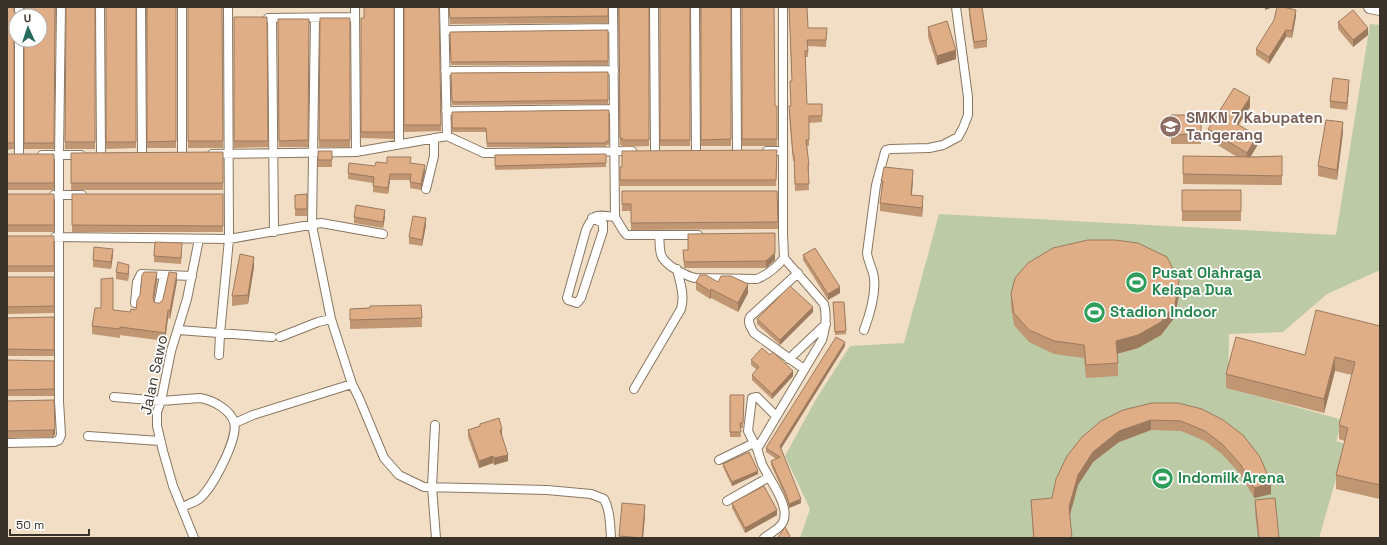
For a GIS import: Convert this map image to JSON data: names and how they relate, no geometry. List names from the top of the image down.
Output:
{
  "streets": {
    "street": ["Jalan Sawo"]
  },
  "places": {
    "school or university": ["SMKN 7 Kabupaten Tangerang"],
    "sports": ["Pusat Olahraga Kelapa Dua", "Stadion Indoor", "Indomilk Arena"]
  },
  "scale_bar": "50 m",
  "north": "top"
}
